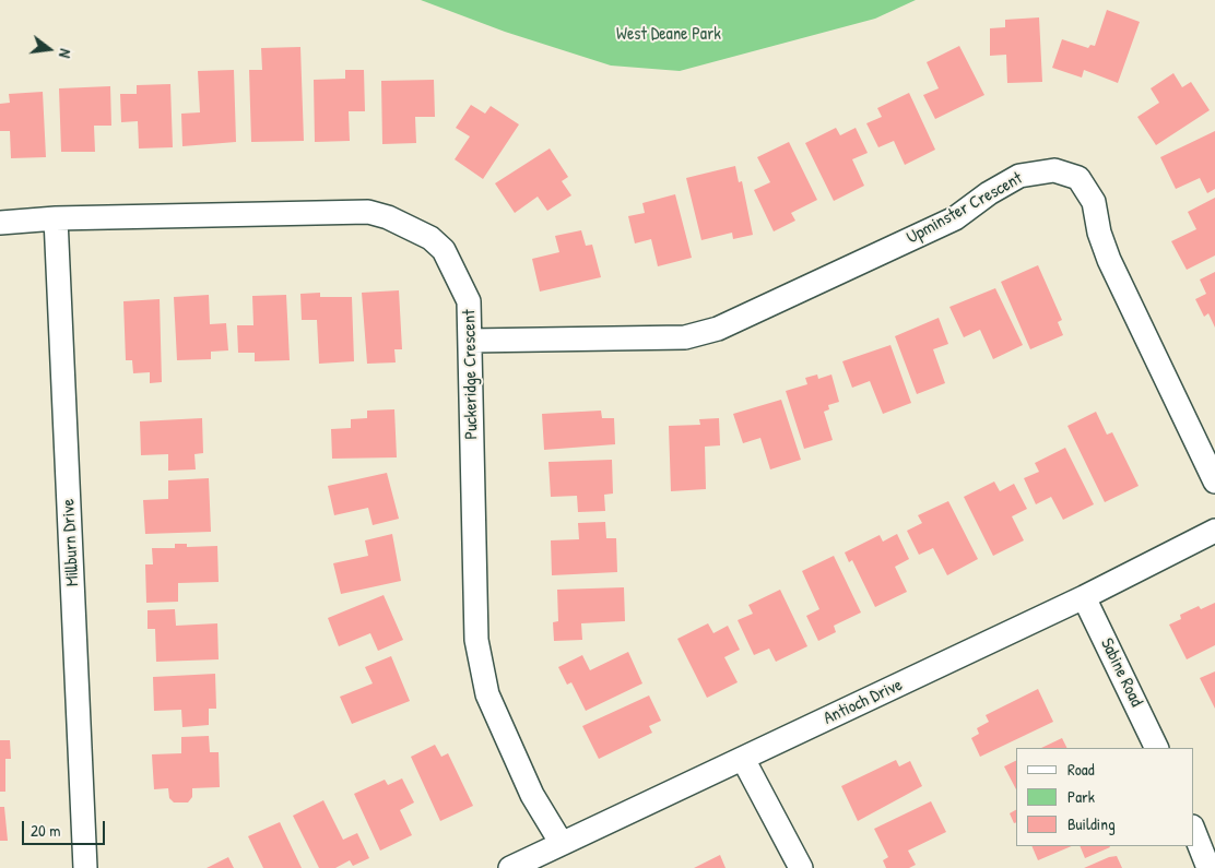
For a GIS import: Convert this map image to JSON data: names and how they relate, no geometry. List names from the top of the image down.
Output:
{
  "streets": {
    "street": [
      "Upminster Crescent",
      "Puckeridge Crescent",
      "Millburn Drive",
      "Sabine Road",
      "Antioch Drive"
    ]
  },
  "crossings": [
    ["Upminster Crescent", "Puckeridge Crescent"],
    ["Puckeridge Crescent", "Millburn Drive"],
    ["Puckeridge Crescent", "Antioch Drive"],
    ["Sabine Road", "Antioch Drive"]
  ],
  "parks": ["West Deane Park"],
  "legend": ["Road", "Park", "Building"],
  "scale_bar": "20 m",
  "north": "right"
}
